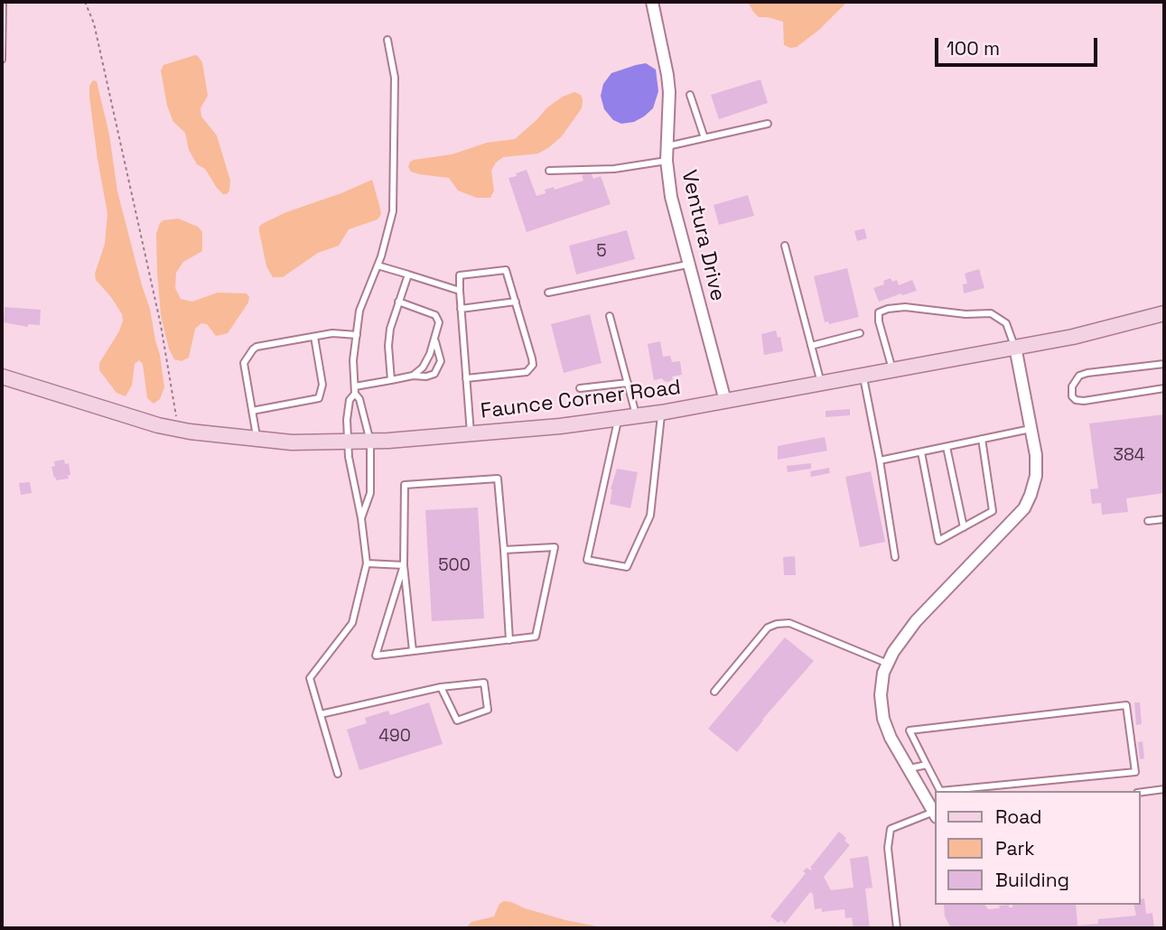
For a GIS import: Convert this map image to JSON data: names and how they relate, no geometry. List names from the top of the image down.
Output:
{
  "streets": {
    "main road": ["Faunce Corner Road"],
    "street": ["Ventura Drive"]
  },
  "crossings": [
    ["Ventura Drive", "Faunce Corner Road"]
  ],
  "house_numbers": [
    "5",
    "384",
    "500",
    "490"
  ],
  "legend": ["Road", "Park", "Building"],
  "scale_bar": "100 m"
}
